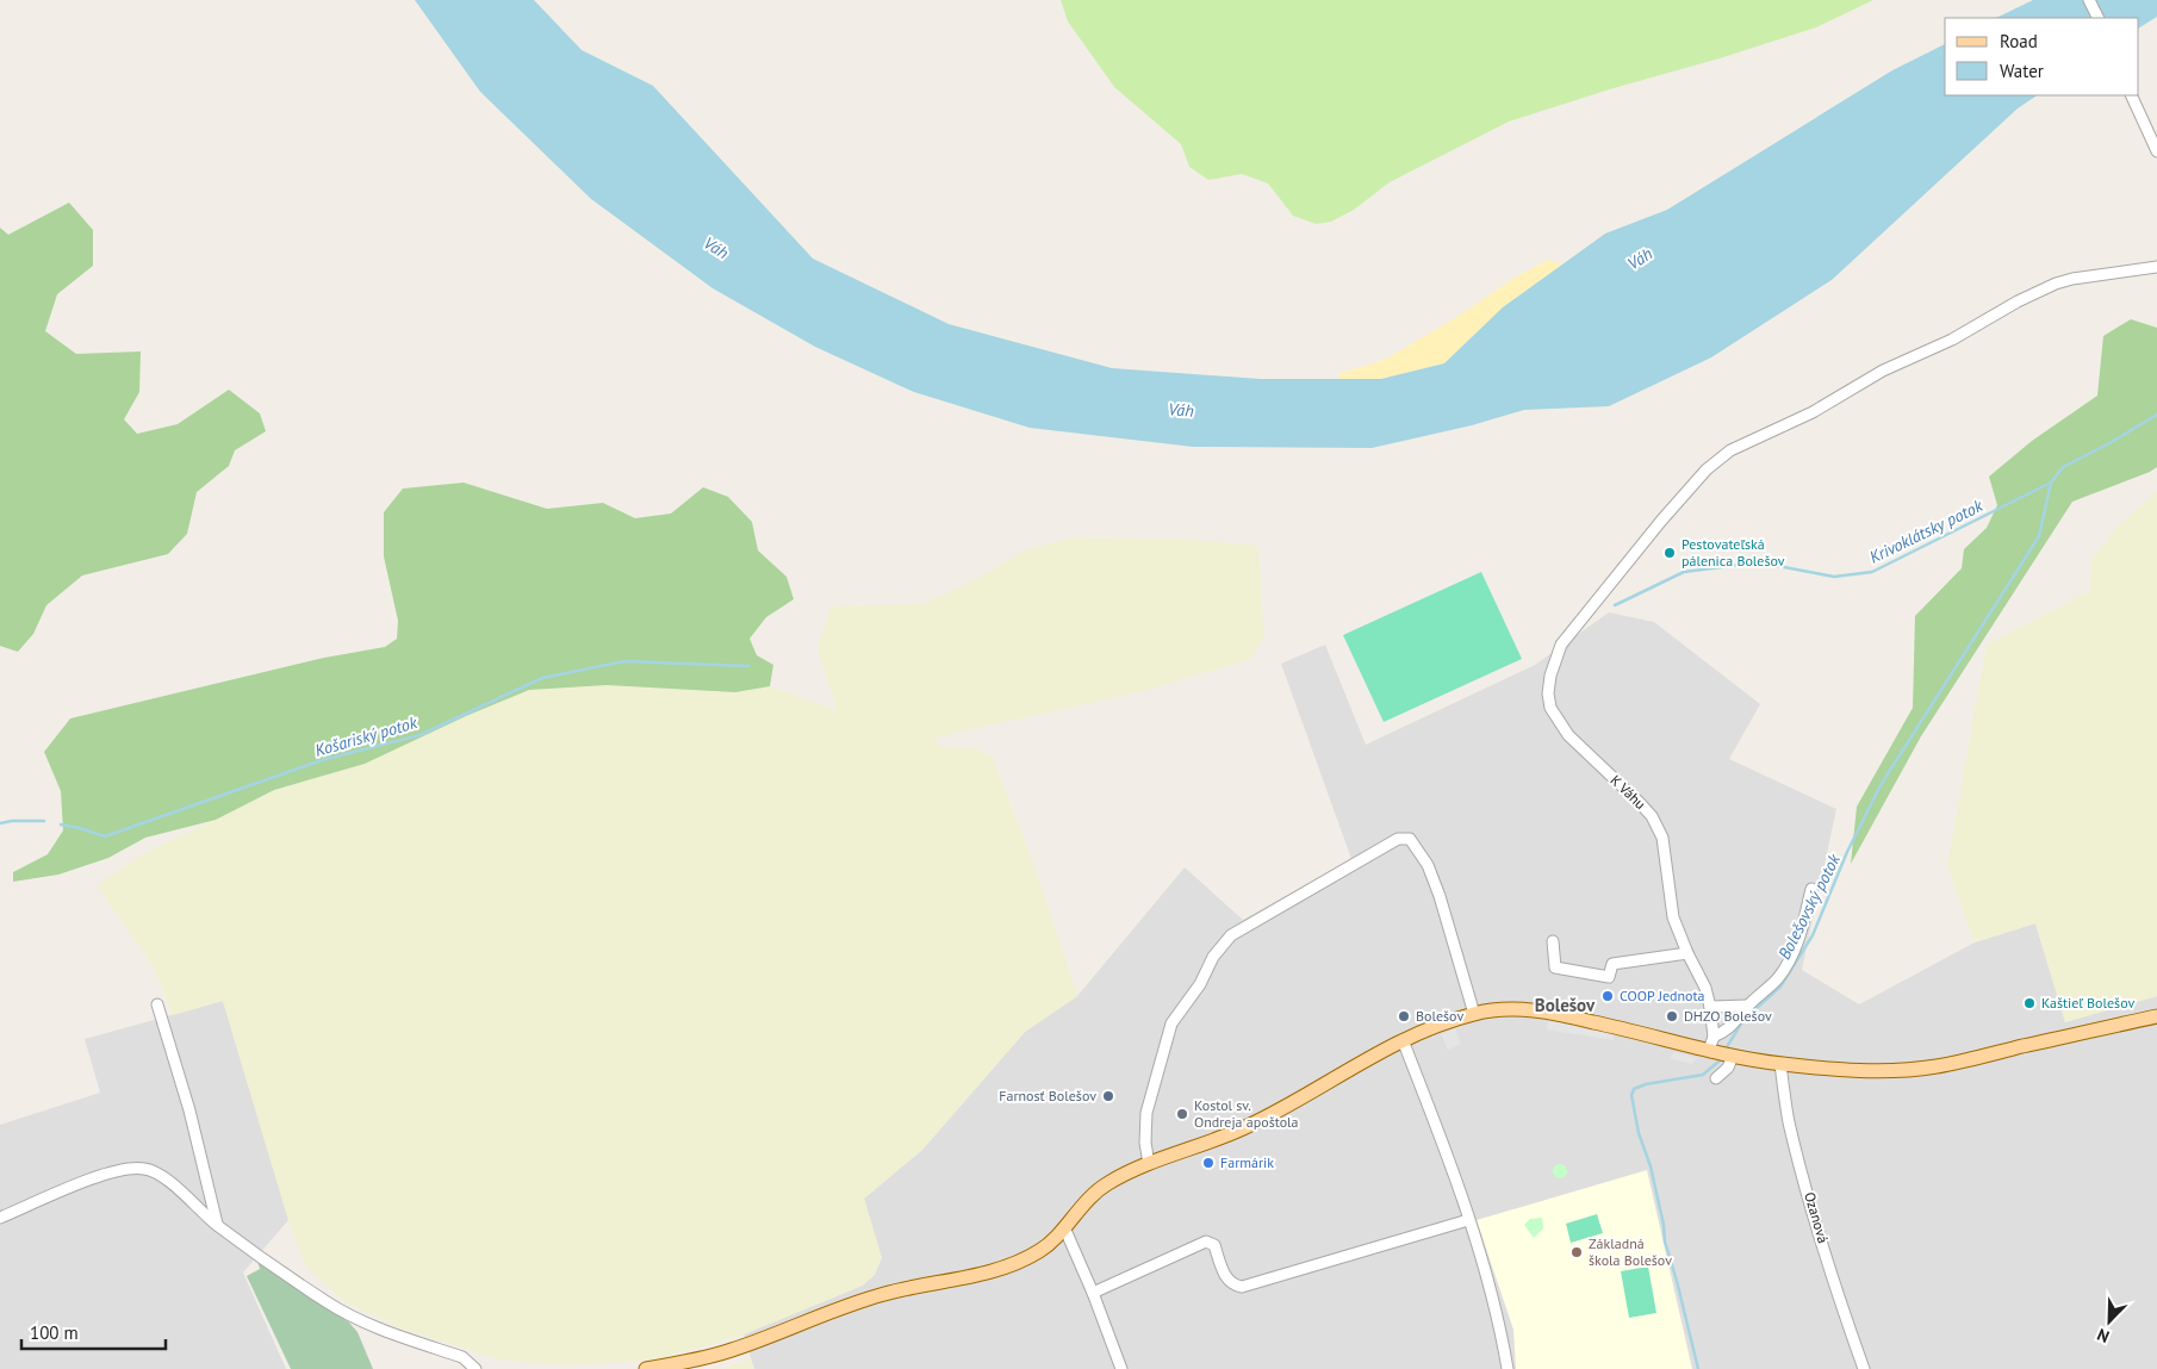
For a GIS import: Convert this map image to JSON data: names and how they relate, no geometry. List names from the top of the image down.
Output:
{
  "streets": {
    "street": ["K Váhu", "Ozanová"]
  },
  "districts": ["Bolešov"],
  "water": [
    "Váh",
    "Krivoklátsky potok",
    "Košariský potok",
    "Bolešovský potok"
  ],
  "places": [
    "Pestovateľská pálenica Bolešov",
    "COOP Jednota",
    "Kaštieľ Bolešov",
    "Bolešov",
    "DHZO Bolešov",
    "Farnosť Bolešov",
    "Kostol sv. Ondreja apoštola",
    "Farmárik",
    "Základná škola Bolešov"
  ],
  "legend": ["Road", "Water"],
  "scale_bar": "100 m",
  "north": "bottom left"
}
